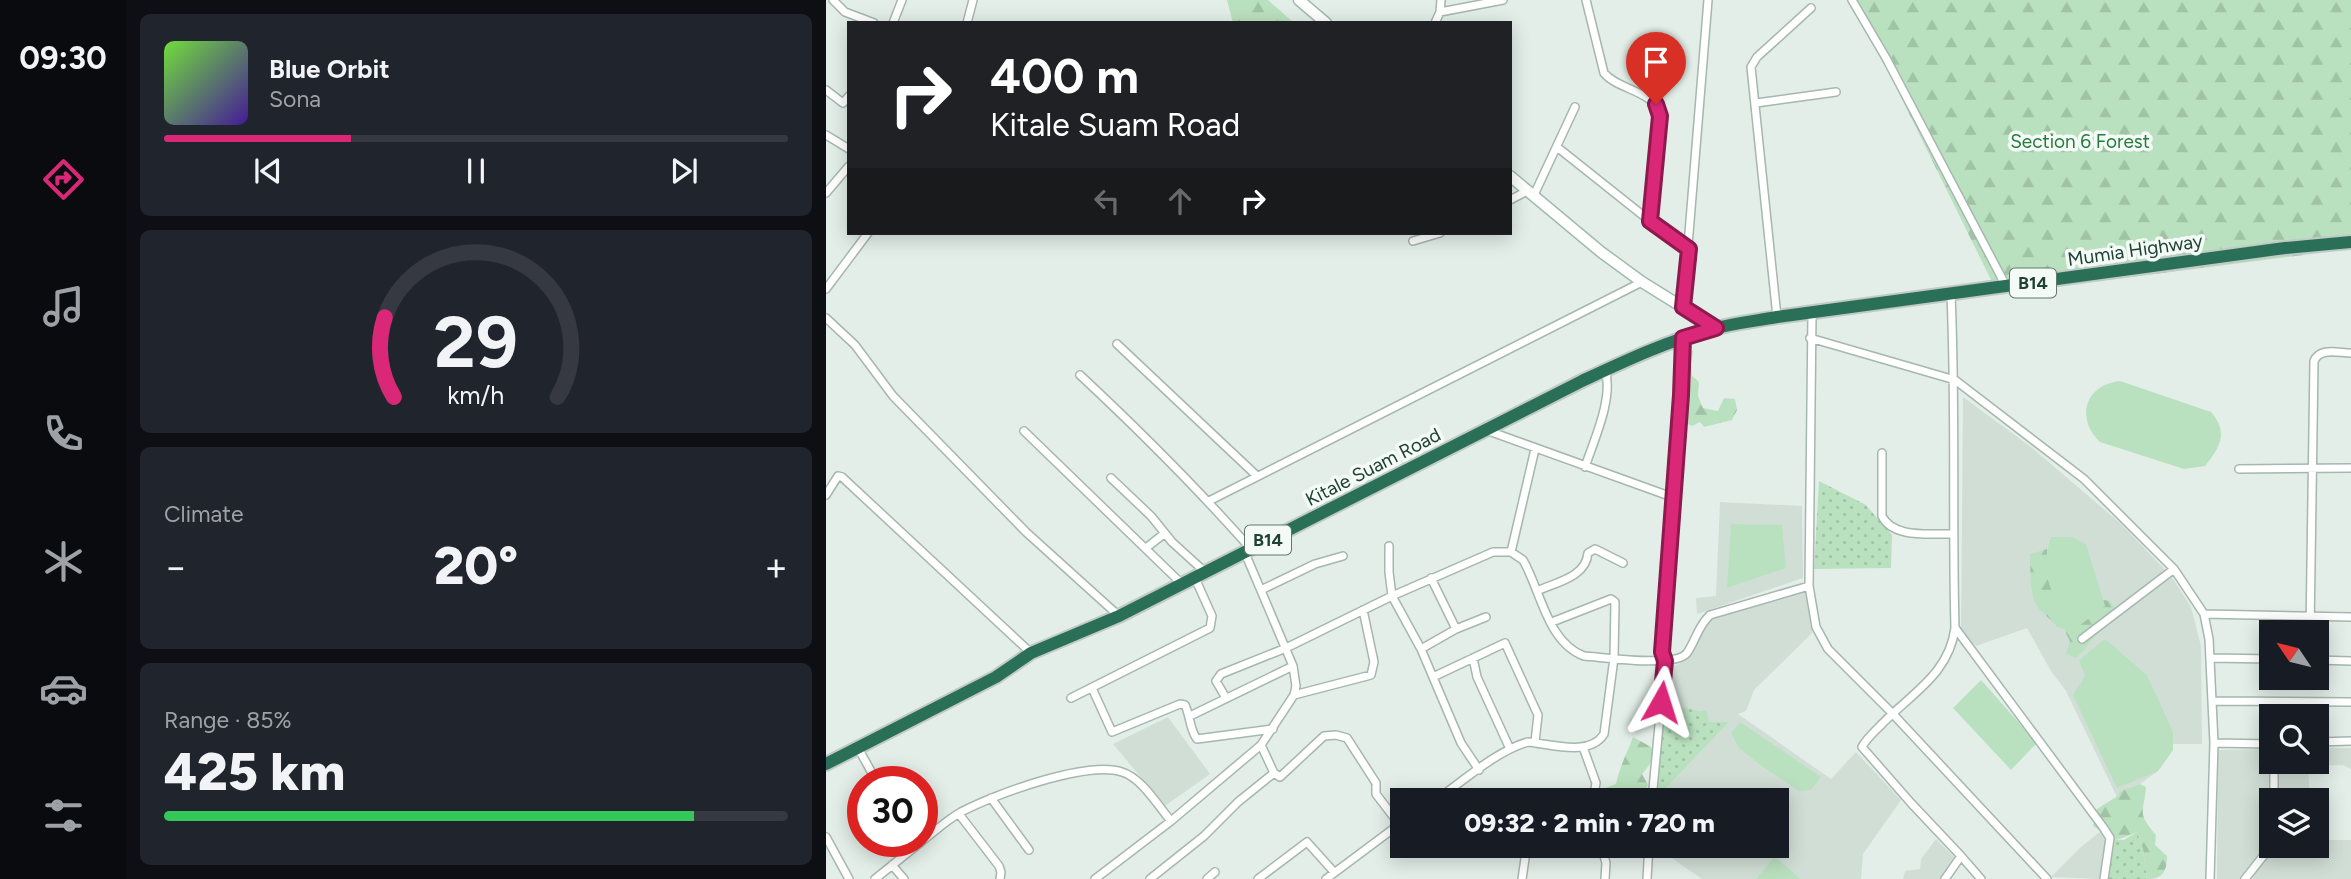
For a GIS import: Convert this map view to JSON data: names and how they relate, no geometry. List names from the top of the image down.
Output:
{
  "streets": {
    "highway": ["Mumia Highway", "B14", "Kitale Suam Road"]
  },
  "crossings": [
    ["Mumia Highway", "Kitale Suam Road"]
  ],
  "parks": ["Section 6 Forest"],
  "north": "top left",
  "page": {
    "tabs": "09:30",
    "turn": ["400 m", "Kitale Suam Road"],
    "song": ["Blue Orbit", "Sona"],
    "tile": [
      "Climate",
      ["Range · 85%", "425 km"]
    ],
    "heat": ["−", "20°", "+"],
    "limit": "30",
    "trip": "09:32 · 2 min · 720 m",
    "gauge": ["29", "km/h"]
  }
}
